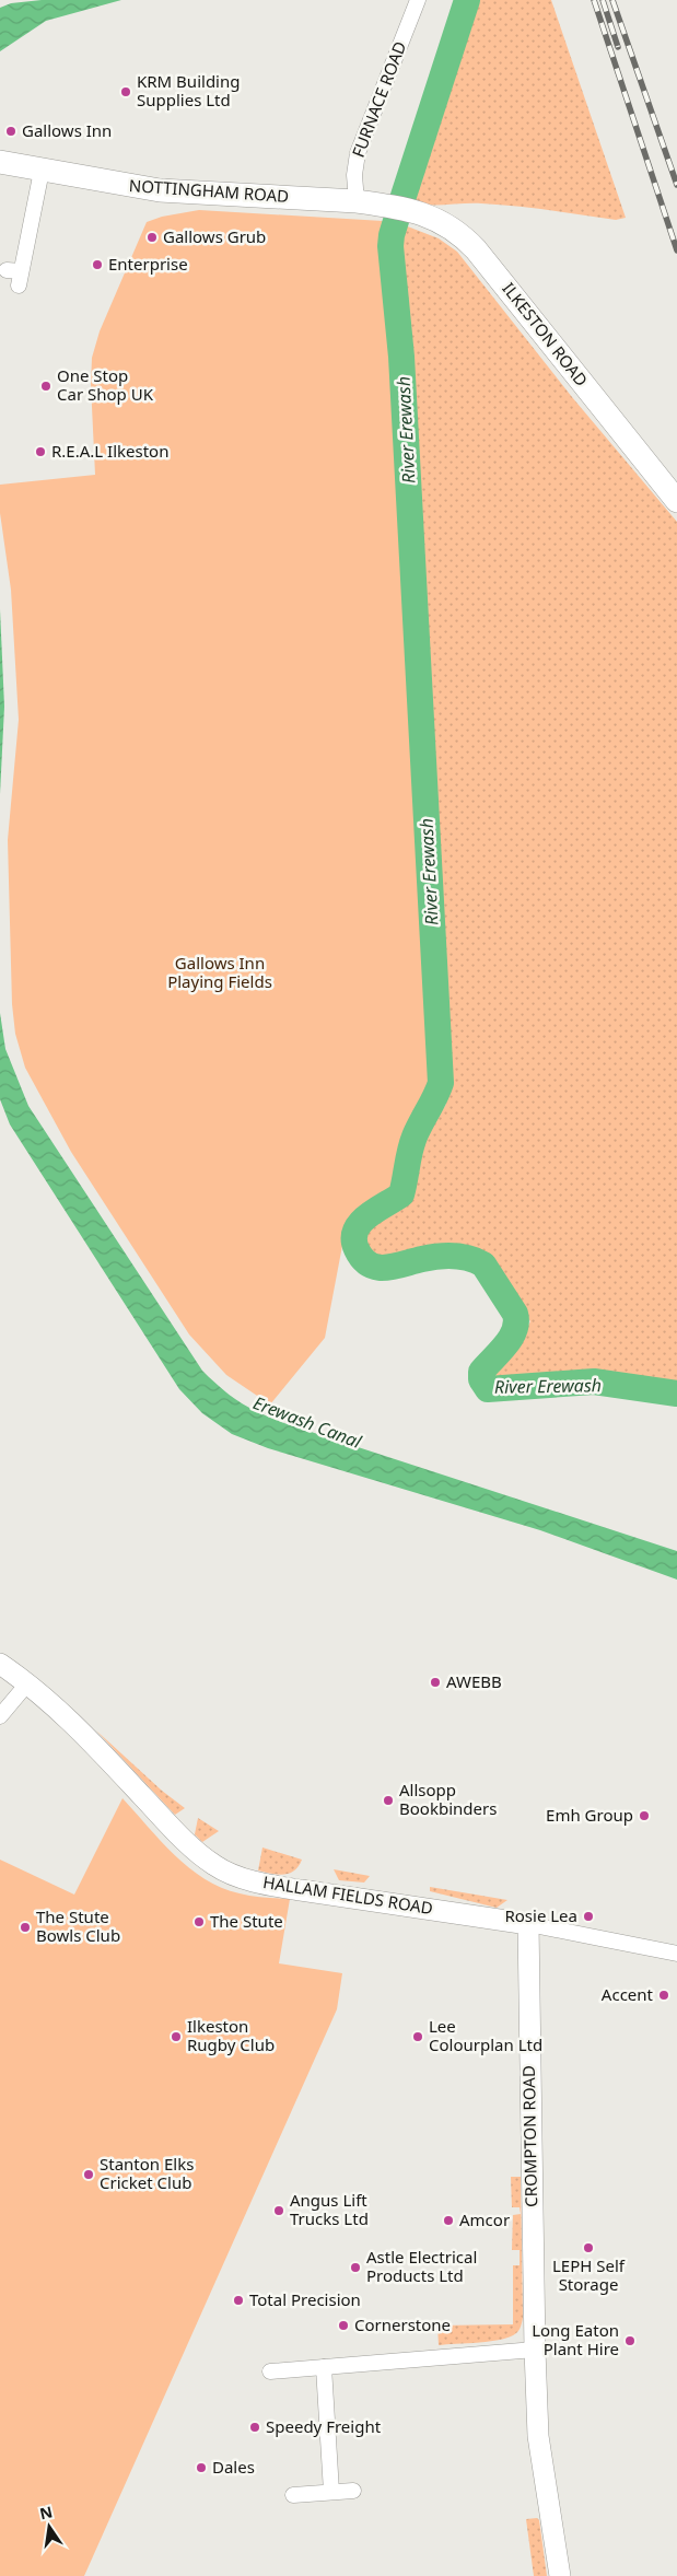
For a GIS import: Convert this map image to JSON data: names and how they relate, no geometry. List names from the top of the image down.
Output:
{
  "streets": {
    "main road": ["NOTTINGHAM ROAD", "ILKESTON ROAD"],
    "street": ["FURNACE ROAD", "HALLAM FIELDS ROAD", "CROMPTON ROAD"]
  },
  "crossings": [
    ["FURNACE ROAD", "NOTTINGHAM ROAD"],
    ["NOTTINGHAM ROAD", "ILKESTON ROAD"],
    ["HALLAM FIELDS ROAD", "CROMPTON ROAD"]
  ],
  "water": ["River Erewash", "Erewash Canal"],
  "parks": ["Gallows Inn Playing Fields"],
  "places": [
    "KRM Building Supplies Ltd",
    "Gallows Inn",
    "Gallows Grub",
    "Enterprise",
    "One Stop Car Shop UK",
    "R.E.A.L Ilkeston",
    "AWEBB",
    "Allsopp Bookbinders",
    "Emh Group",
    "Rosie Lea",
    "The Stute",
    "The Stute Bowls Club",
    "Accent",
    "Ilkeston Rugby Club",
    "Lee Colourplan Ltd",
    "Stanton Elks Cricket Club",
    "Angus Lift Trucks Ltd",
    "Amcor",
    "LEPH Self Storage",
    "Astle Electrical Products Ltd",
    "Total Precision",
    "Cornerstone",
    "Long Eaton Plant Hire",
    "Speedy Freight",
    "Dales"
  ],
  "north": "top"
}
